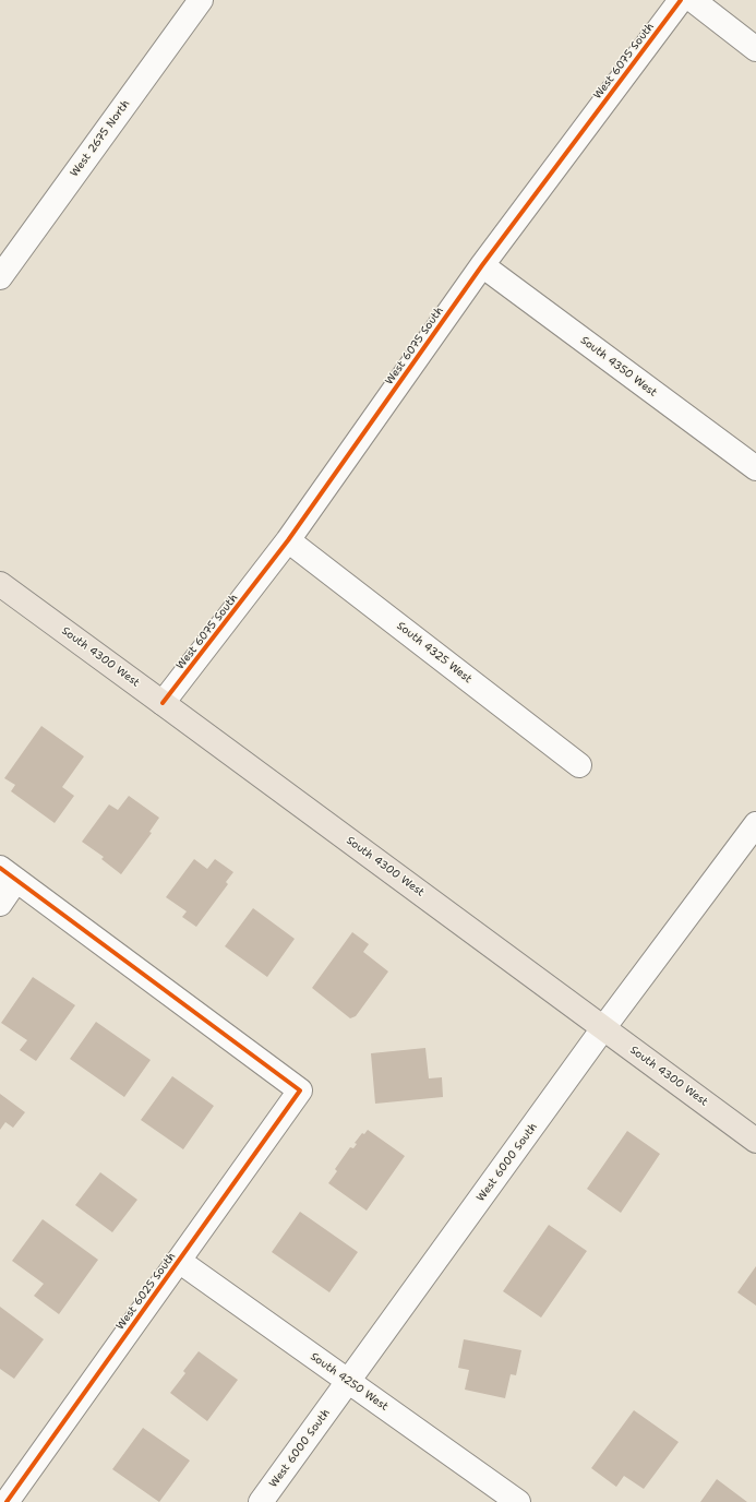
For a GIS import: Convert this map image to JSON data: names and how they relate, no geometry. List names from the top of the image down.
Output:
{
  "streets": {
    "main road": ["South 4300 West"],
    "street": [
      "West 6075 South",
      "West 2675 North",
      "South 4350 West",
      "South 4325 West",
      "West 6000 South",
      "West 6025 South",
      "South 4250 West"
    ]
  },
  "crossings": [
    ["West 6075 South", "South 4350 West"],
    ["West 6075 South", "South 4325 West"],
    ["West 6075 South", "South 4300 West"],
    ["South 4300 West", "West 6000 South"],
    ["West 6000 South", "South 4250 West"],
    ["West 6025 South", "South 4250 West"]
  ]
}
